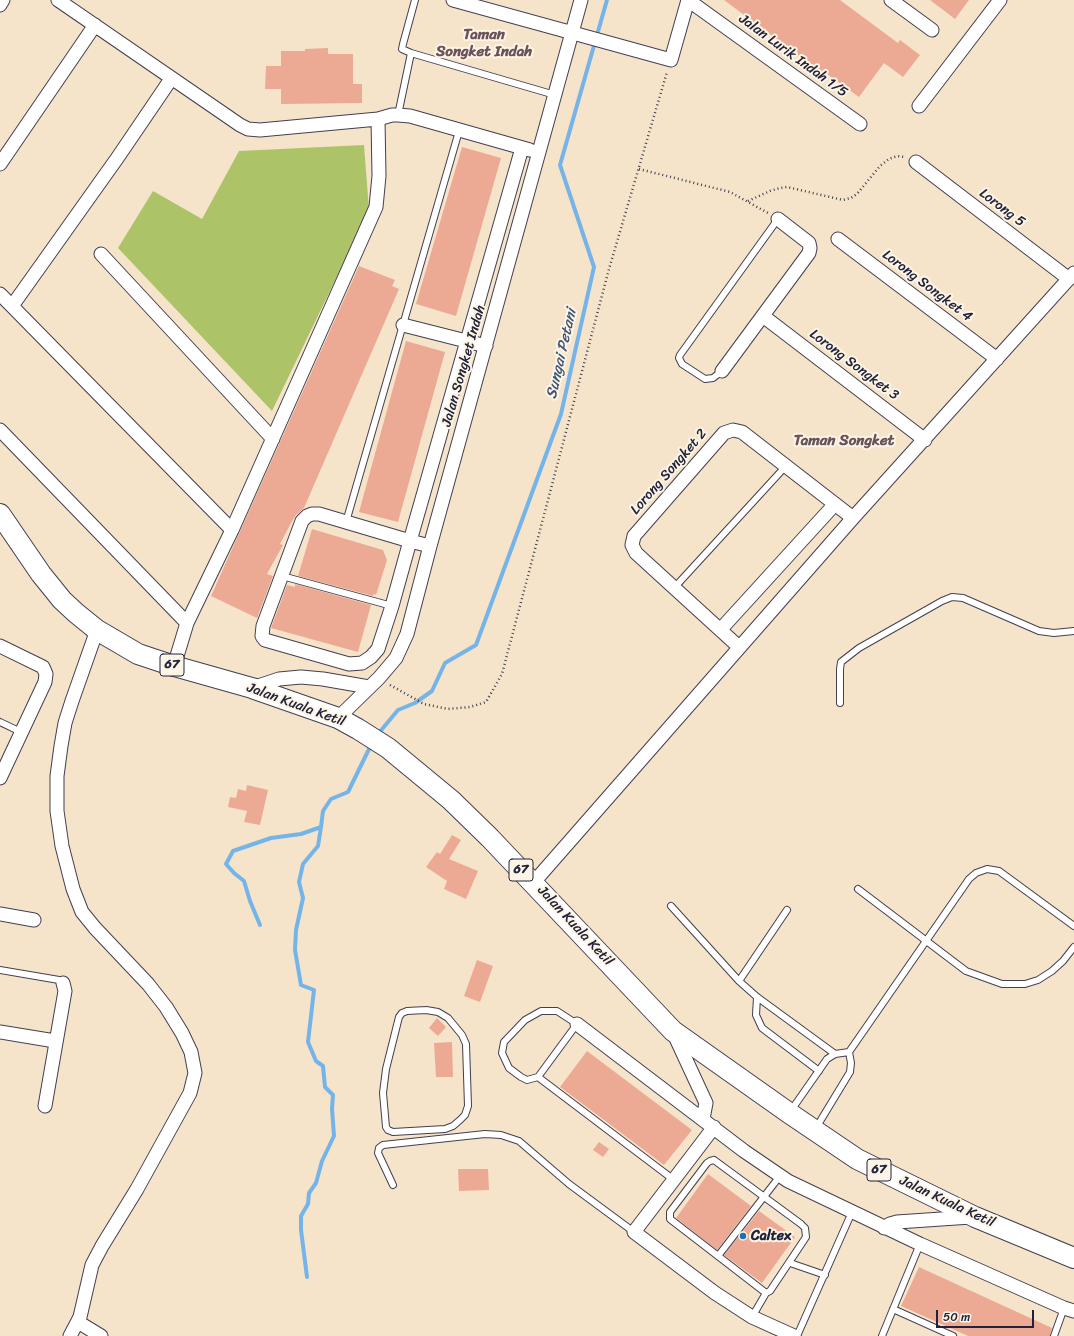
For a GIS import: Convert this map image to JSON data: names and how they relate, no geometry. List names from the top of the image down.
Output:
{
  "streets": {
    "main road": ["67", "Jalan Kuala Ketil"],
    "street": [
      "Jalan Lurik Indah 1/5",
      "Lorong 5",
      "Lorong Songket 4",
      "Lorong Songket 3",
      "Jalan Songket Indah",
      "Lorong Songket 2"
    ]
  },
  "crossings": [
    ["Jalan Songket Indah", "Jalan Kuala Ketil"]
  ],
  "districts": ["Taman Songket Indah", "Taman Songket"],
  "water": ["Sungai Petani"],
  "places": ["Caltex"],
  "scale_bar": "50 m"
}
